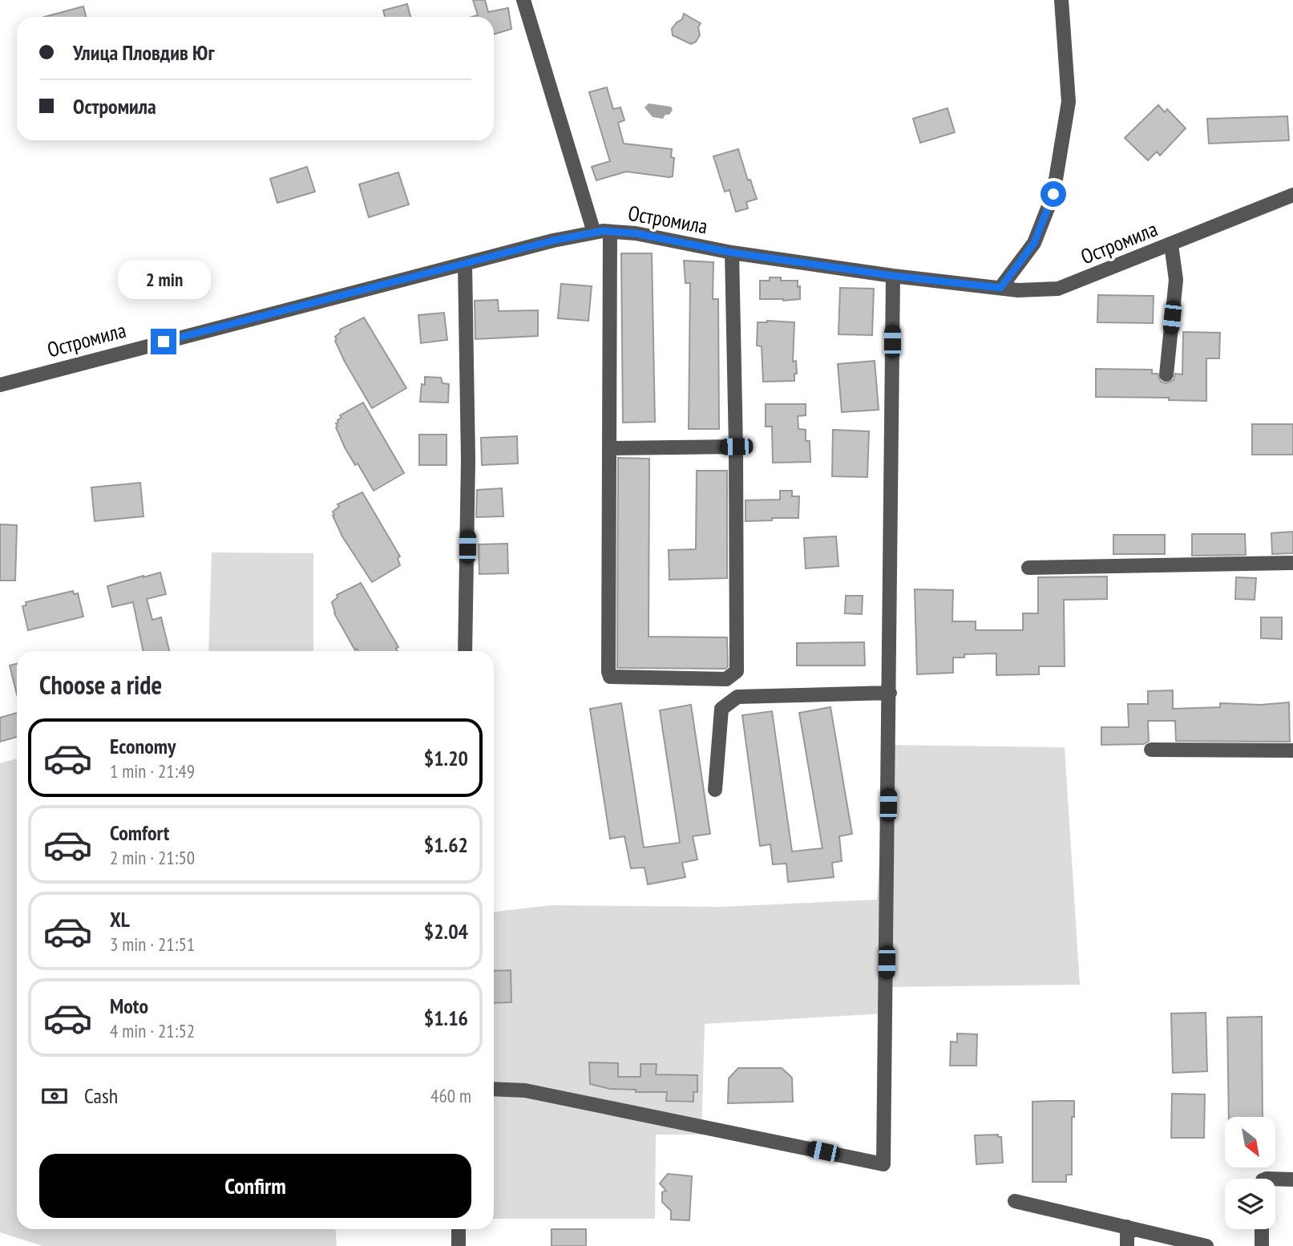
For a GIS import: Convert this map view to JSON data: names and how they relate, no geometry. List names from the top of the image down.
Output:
{
  "streets": {
    "street": ["Остромила"]
  },
  "north": "bottom right",
  "page": {
    "banner": ["Улица Пловдив Юг", "Остромила"],
    "bubble": "2 min",
    "heading": "Choose a ride",
    "list": [
      {
        "name": "Economy",
        "note": "1 min · 21:49",
        "value": "$1.20"
      },
      {
        "name": "Comfort",
        "note": "2 min · 21:50",
        "value": "$1.62"
      },
      {
        "name": "XL",
        "note": "3 min · 21:51",
        "value": "$2.04"
      },
      {
        "name": "Moto",
        "note": "4 min · 21:52",
        "value": "$1.16"
      }
    ],
    "pay": ["Cash", "460 m"],
    "buttons": "Confirm"
  }
}
